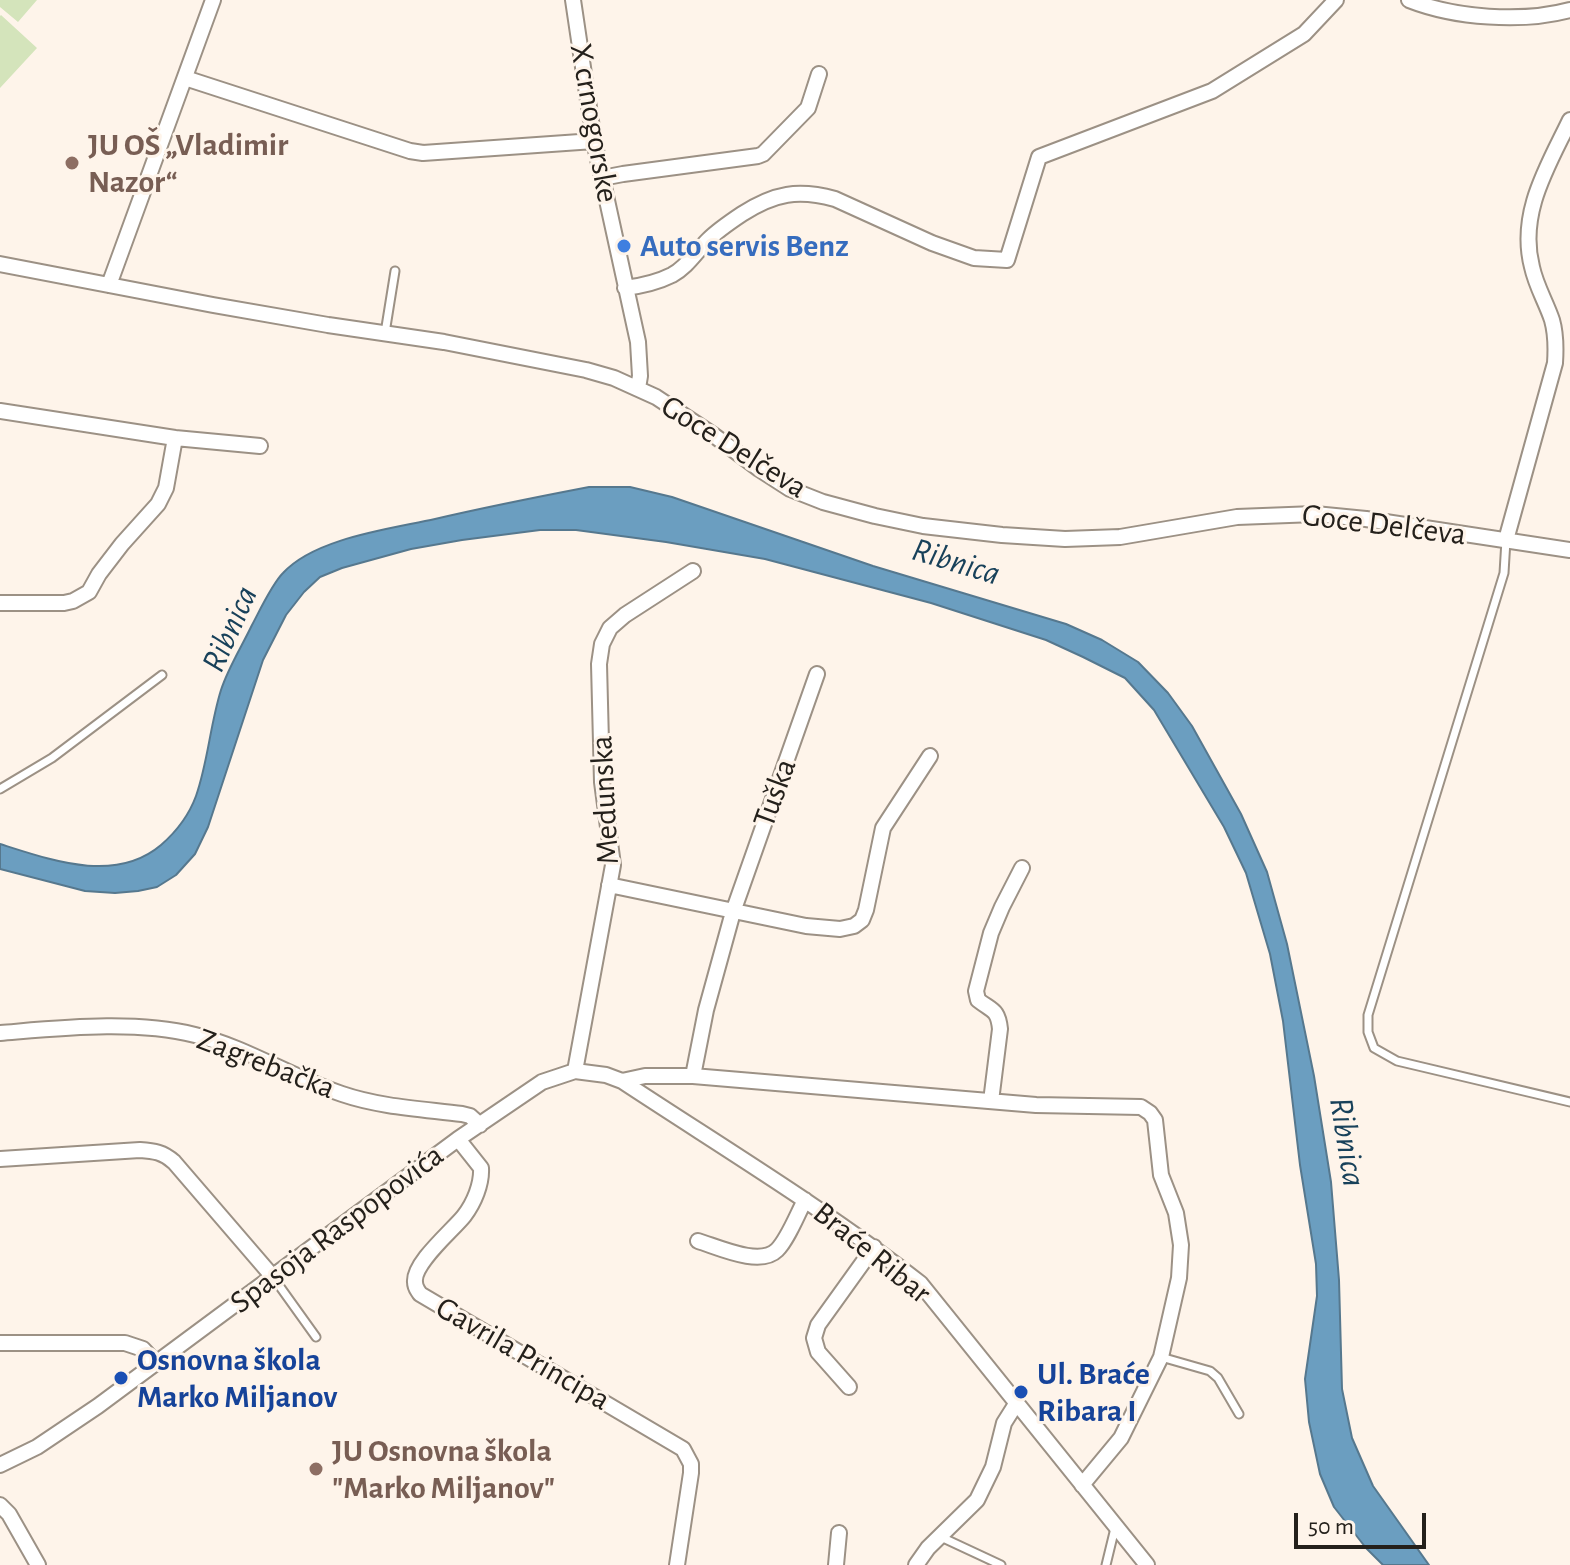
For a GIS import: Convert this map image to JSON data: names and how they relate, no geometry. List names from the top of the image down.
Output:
{
  "streets": {
    "street": [
      "X crnogorske",
      "Goce Delčeva",
      "Tuška",
      "Medunska",
      "Zagrebačka",
      "Spasoja Raspopovića",
      "Braće Ribar",
      "Gavrila Principa"
    ]
  },
  "crossings": [
    ["X crnogorske", "Goce Delčeva"],
    ["Medunska", "Braće Ribar"],
    ["Zagrebačka", "Spasoja Raspopovića"],
    ["Spasoja Raspopovića", "Braće Ribar"],
    ["Spasoja Raspopovića", "Gavrila Principa"]
  ],
  "water": ["Ribnica"],
  "places": [
    "JU OŠ „Vladimir Nazor“",
    "Auto servis Benz",
    "Osnovna škola Marko Miljanov",
    "Ul. Braće Ribara I",
    "JU Osnovna škola \"Marko Miljanov\""
  ],
  "scale_bar": "50 m"
}
